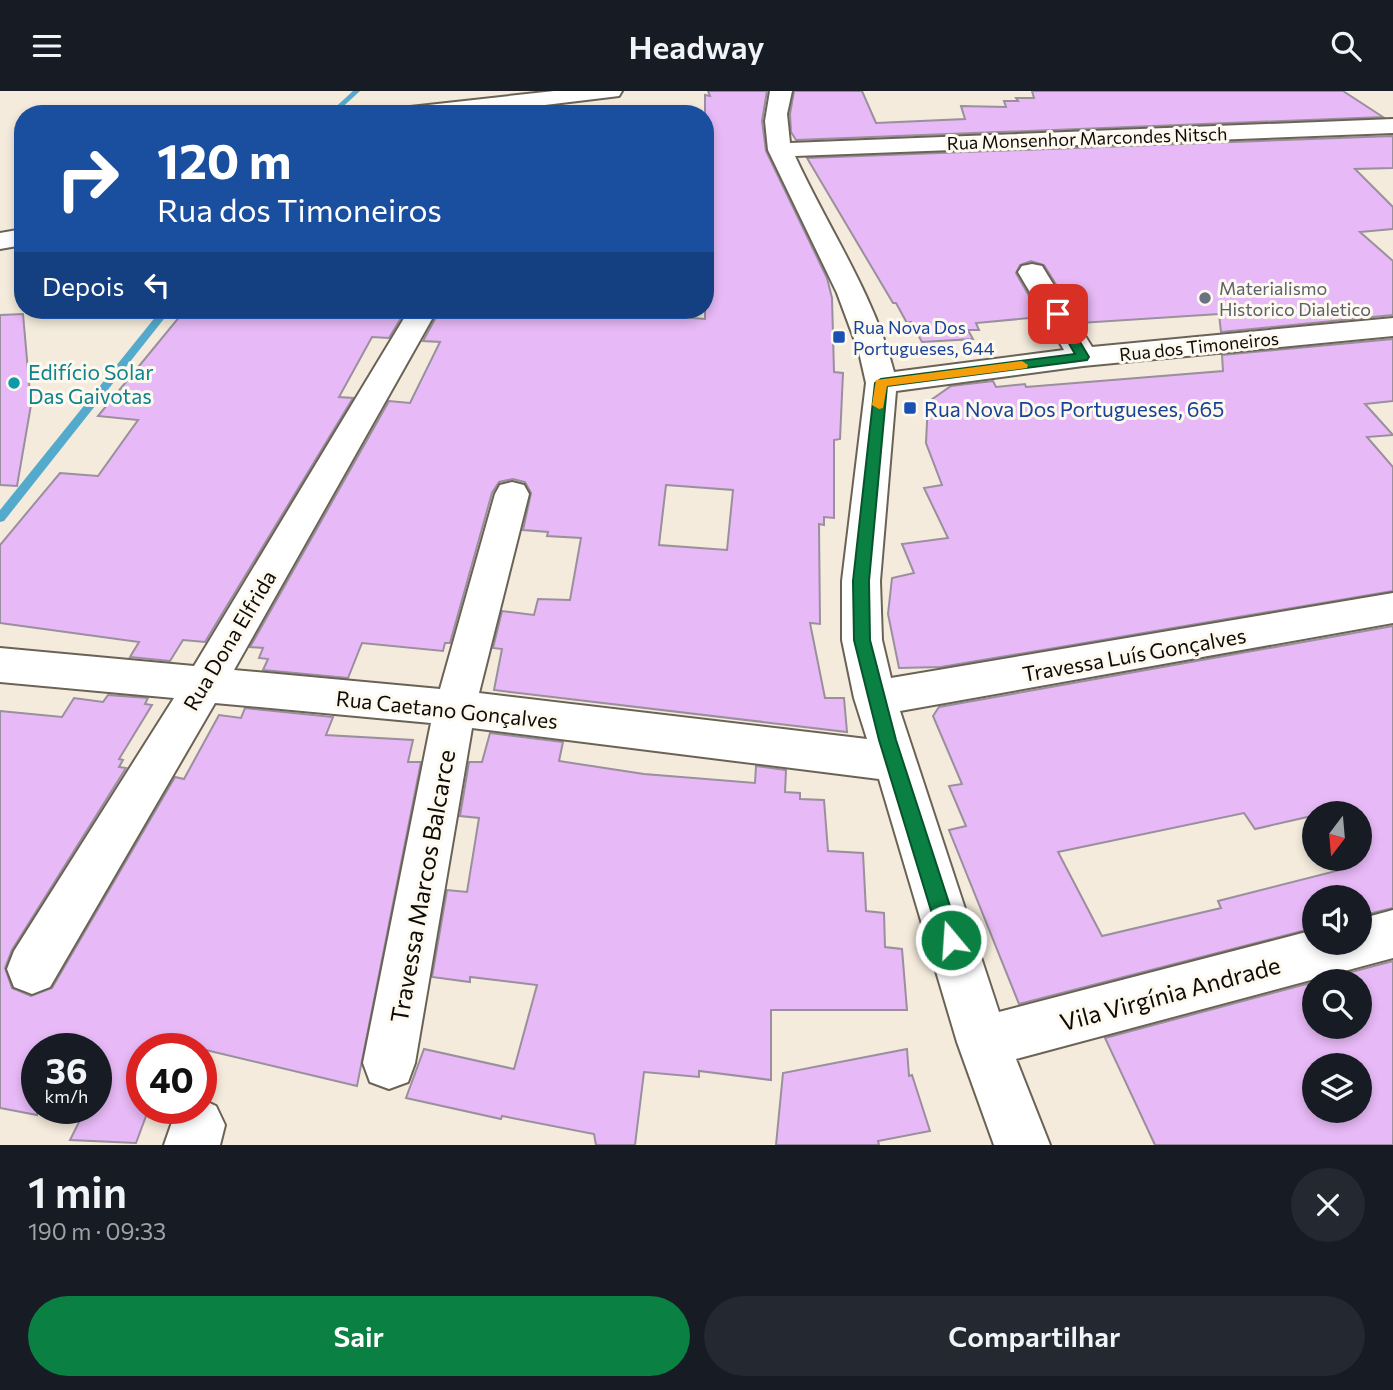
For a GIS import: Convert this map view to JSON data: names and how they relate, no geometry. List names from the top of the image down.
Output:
{
  "streets": {
    "street": [
      "Rua Monsenhor Marcondes Nitsch",
      "Rua dos Timoneiros",
      "Rua Dona Elfrida",
      "Travessa Luís Gonçalves",
      "Rua Caetano Gonçalves",
      "Travessa Marcos Balcarce",
      "Vila Virgínia Andrade"
    ]
  },
  "crossings": [
    ["Rua Dona Elfrida", "Rua Caetano Gonçalves"],
    ["Rua Caetano Gonçalves", "Travessa Marcos Balcarce"]
  ],
  "places": {
    "other": ["Materialismo Historico Dialetico", "Edifício Solar Das Gaivotas"],
    "transit": ["Rua Nova Dos Portugueses, 644", "Rua Nova Dos Portugueses, 665"]
  },
  "north": "bottom",
  "page": {
    "header": "Headway",
    "turn": ["120 m", "Rua dos Timoneiros"],
    "then": "Depois",
    "speed": "36 km/h",
    "limit": "40",
    "heading": ["1 min", "190 m · 09:33"],
    "buttons": ["Sair", "Compartilhar"]
  }
}
